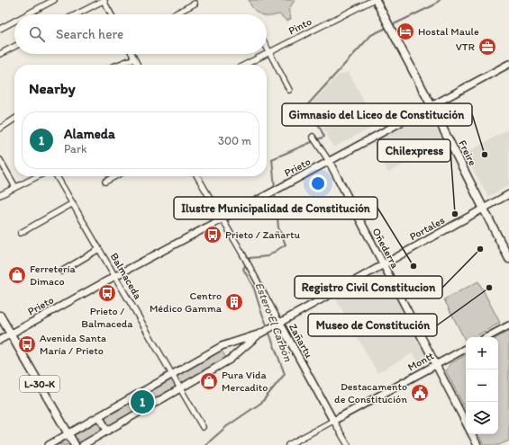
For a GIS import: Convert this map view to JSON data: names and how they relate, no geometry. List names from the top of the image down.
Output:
{
  "streets": {
    "main road": ["Freire", "L-30-K"],
    "street": [
      "Pinto",
      "Prieto",
      "Portales",
      "Oñederra",
      "Balmaceda",
      "Zañartu",
      "Montt"
    ]
  },
  "crossings": [
    ["Freire", "Prieto"],
    ["Freire", "Portales"],
    ["Prieto", "Oñederra"],
    ["Prieto", "Balmaceda"],
    ["Prieto", "Zañartu"],
    ["Prieto", "L-30-K"],
    ["Portales", "Oñederra"],
    ["Portales", "Zañartu"],
    ["Oñederra", "Montt"],
    ["Zañartu", "Montt"]
  ],
  "water": ["Estero El Carbón"],
  "places": {
    "hotel": ["Hostal Maule"],
    "office": ["VTR"],
    "other": [
      "Gimnasio del Liceo de Constitución",
      "Chilexpress",
      "Registro Civil Constitucion",
      "Ilustre Municipalidad de Constitución",
      "Museo de Constitución"
    ],
    "bus stop": ["Prieto / Zañartu", "Prieto / Balmaceda", "Avenida Santa María / Prieto"],
    "shop": ["Ferretería Dimaco", "Pura Vida Mercadito"],
    "building": ["Centro Médico Gamma"],
    "public building": ["Destacamento de Constitución"]
  },
  "page": {
    "search": "Search here",
    "heading": "Nearby",
    "list": [
      {
        "mark": "1",
        "name": "Alameda",
        "note": "Park",
        "value": "300 m"
      }
    ],
    "map_buttons": ["+", "−"],
    "pins": "1"
  }
}
